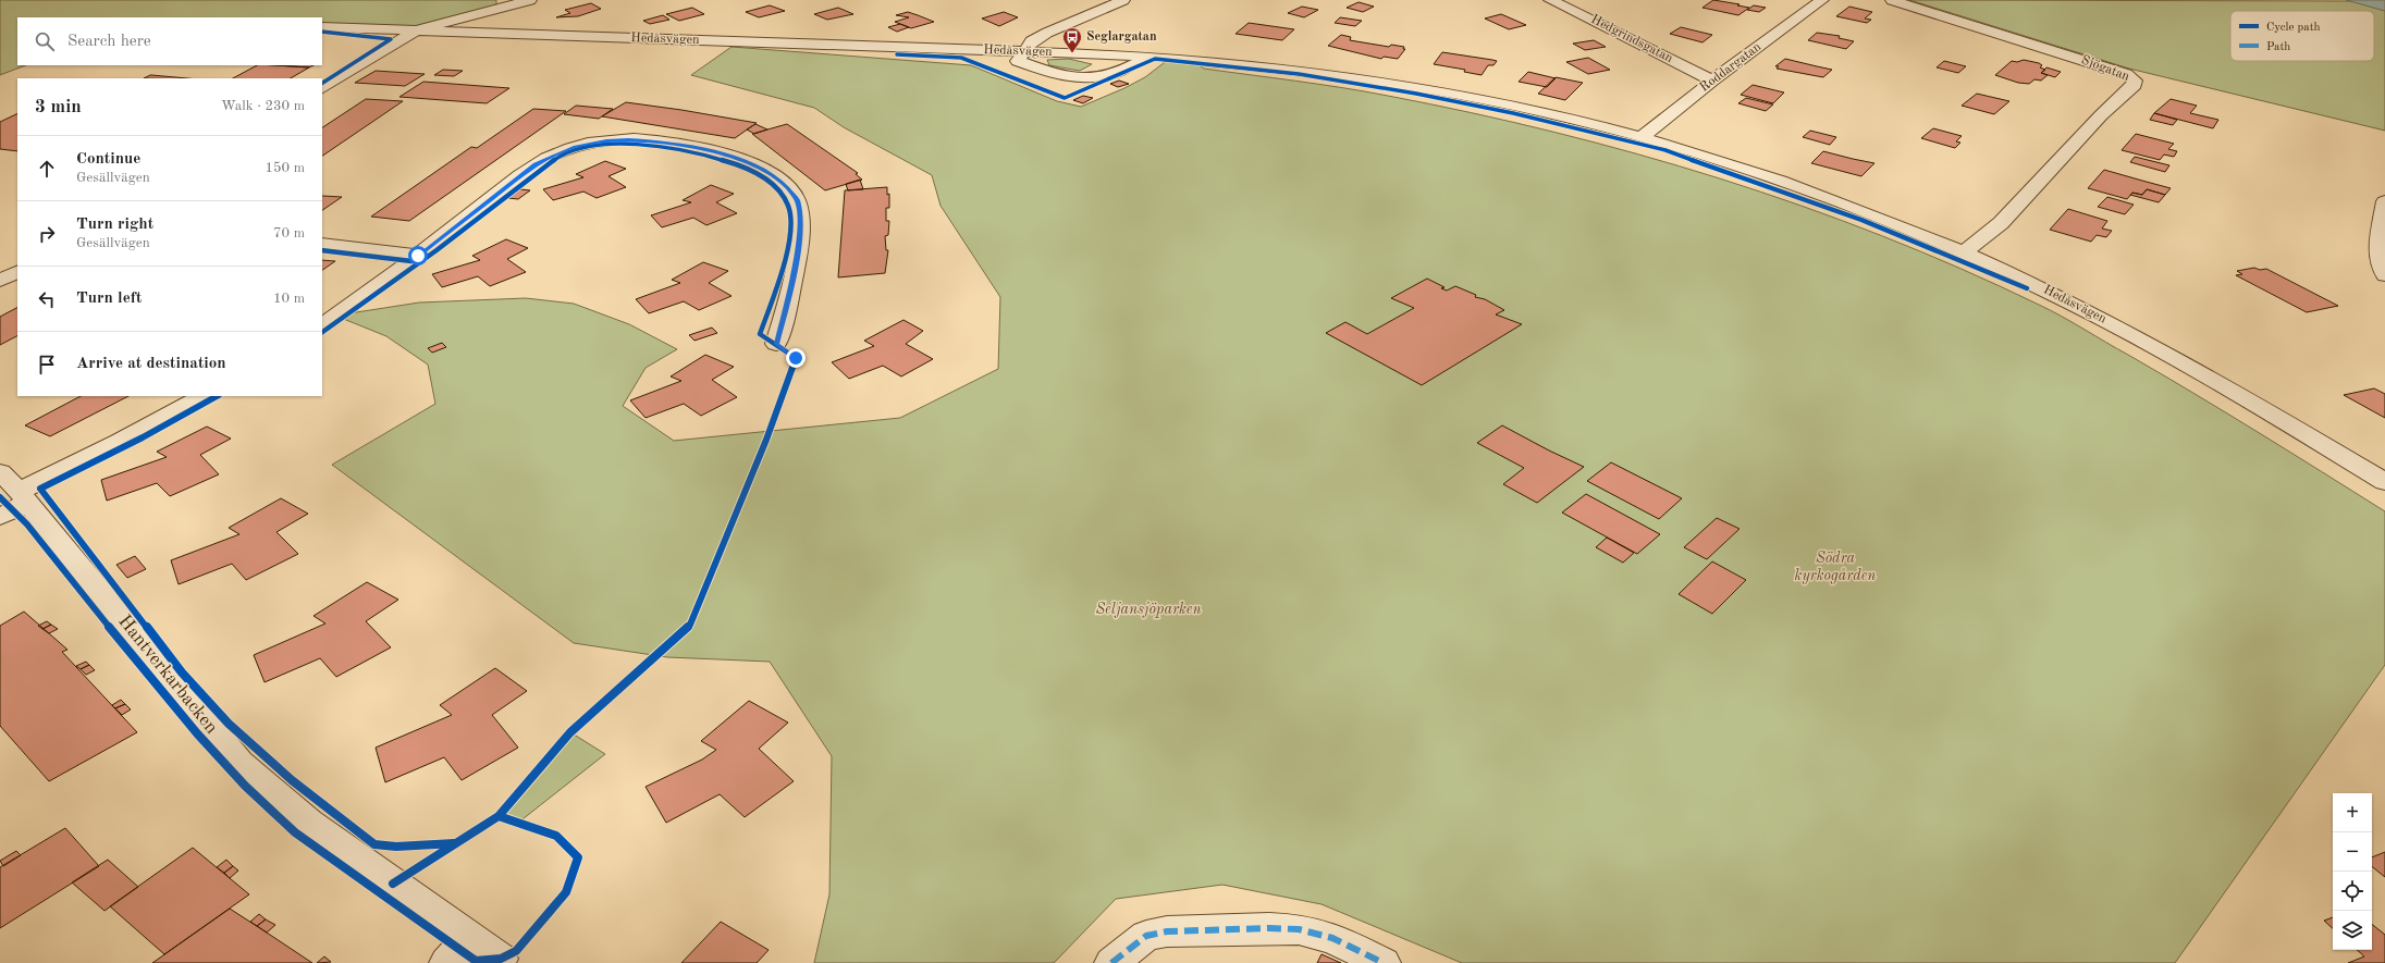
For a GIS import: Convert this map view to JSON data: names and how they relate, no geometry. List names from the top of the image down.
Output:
{
  "streets": {
    "street": [
      "Hedåsvägen",
      "Hedgrindsgatan",
      "Roddargatan",
      "Sjögatan",
      "Hantverkarbacken"
    ]
  },
  "crossings": [
    ["Hedåsvägen", "Roddargatan"],
    ["Hedåsvägen", "Sjögatan"],
    ["Hedgrindsgatan", "Roddargatan"]
  ],
  "parks": ["Södra kyrkogården", "Seljansjöparken"],
  "places": {
    "bus stop": ["Seglargatan"]
  },
  "legend": ["Cycle path", "Path"],
  "page": {
    "search": "Search here",
    "heading": ["3 min", "Walk · 230 m"],
    "list": [
      ["Continue", "Gesällvägen", "150 m"],
      ["Turn right", "Gesällvägen", "70 m"],
      ["Turn left", "10 m"],
      "Arrive at destination"
    ],
    "map_buttons": ["+", "−"]
  }
}
